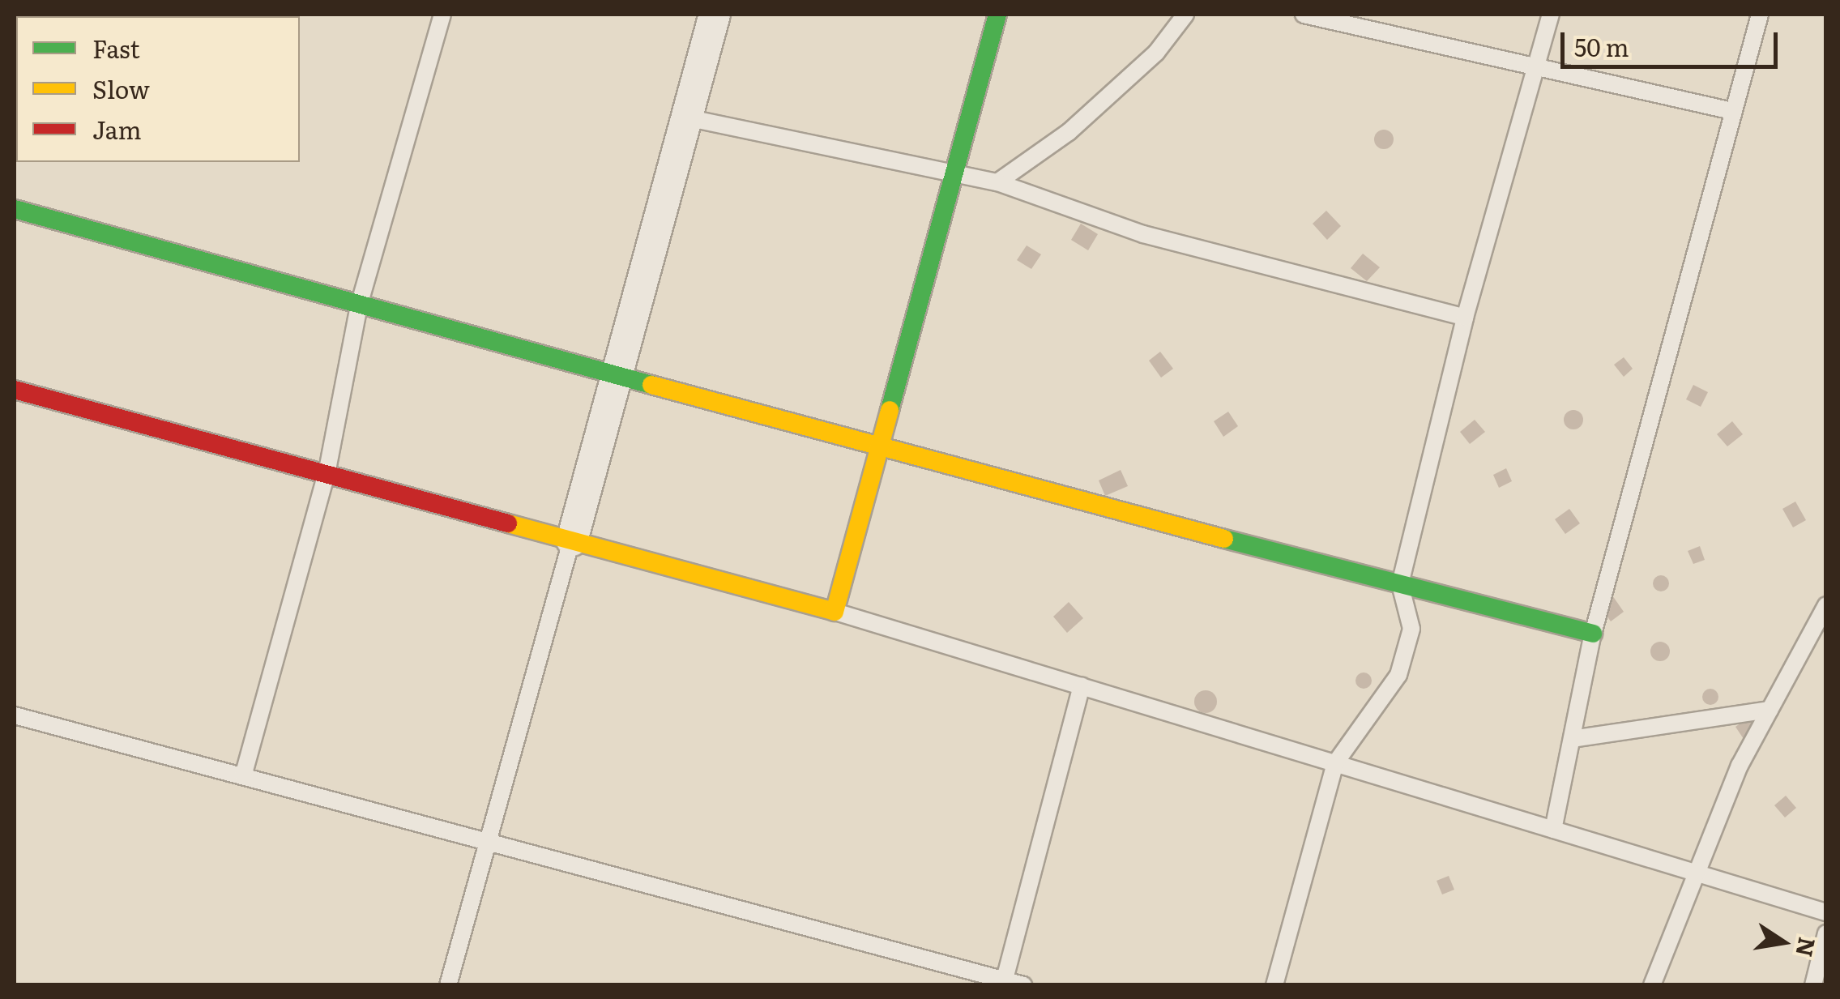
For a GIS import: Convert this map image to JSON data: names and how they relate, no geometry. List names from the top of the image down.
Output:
{
  "legend": ["Fast", "Slow", "Jam"],
  "scale_bar": "50 m",
  "north": "right"
}
